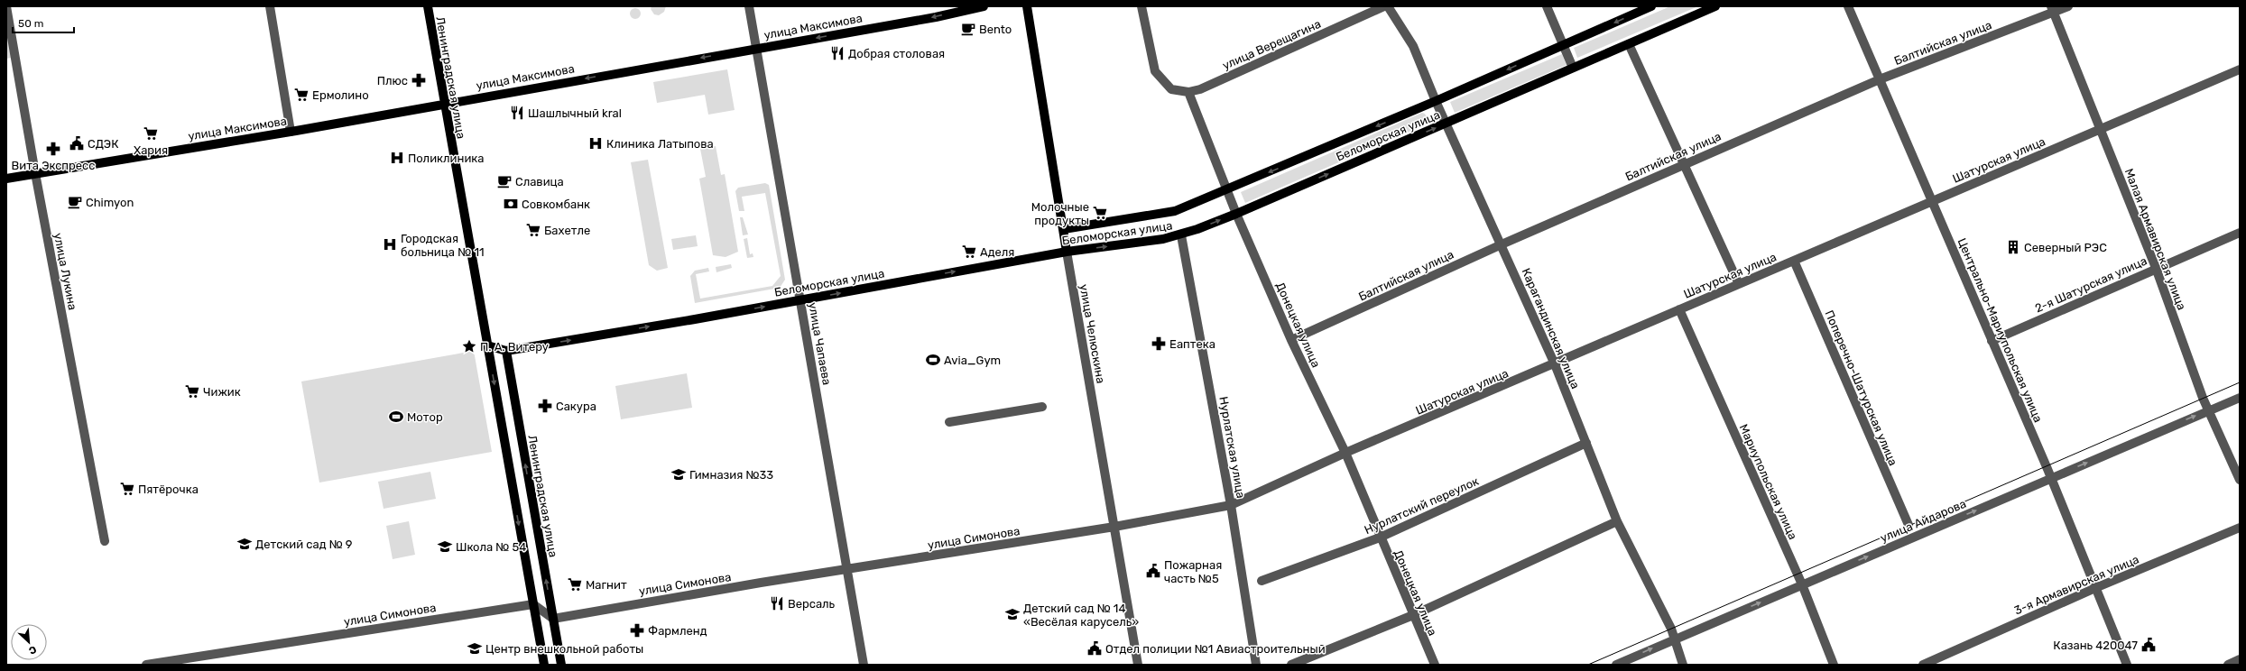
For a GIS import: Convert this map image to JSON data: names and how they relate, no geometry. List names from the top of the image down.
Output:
{
  "streets": {
    "main road": [
      "улица Максимова",
      "Ленинградская улица",
      "Беломорская улица",
      "улица Челюскина"
    ],
    "street": [
      "Балтийская улица",
      "улица Верещагина",
      "Шатурская улица",
      "Малая Армавирская улица",
      "улица Лукина",
      "2-я Шатурская улица",
      "Донецкая улица",
      "Карагандинская улица",
      "Центрально-Мариупольская улица",
      "улица Чапаева",
      "Поперечно-Шатурская улица",
      "Нурлатская улица",
      "Мариупольская улица",
      "Нурлатский переулок",
      "улица Айдарова",
      "улица Симонова",
      "3-я Армавирская улица"
    ]
  },
  "crossings": [
    ["улица Максимова", "Ленинградская улица"],
    ["улица Максимова", "улица Лукина"],
    ["улица Максимова", "улица Чапаева"],
    ["Балтийская улица", "Малая Армавирская улица"],
    ["Балтийская улица", "Донецкая улица"],
    ["Балтийская улица", "Карагандинская улица"],
    ["Балтийская улица", "Центрально-Мариупольская улица"],
    ["улица Верещагина", "Донецкая улица"],
    ["Ленинградская улица", "Беломорская улица"],
    ["Ленинградская улица", "улица Симонова"],
    ["Беломорская улица", "Донецкая улица"],
    ["Беломорская улица", "Карагандинская улица"],
    ["Беломорская улица", "улица Челюскина"],
    ["Беломорская улица", "улица Чапаева"],
    ["Беломорская улица", "Нурлатская улица"],
    ["Шатурская улица", "Малая Армавирская улица"],
    ["Шатурская улица", "Донецкая улица"],
    ["Шатурская улица", "Карагандинская улица"],
    ["Шатурская улица", "Центрально-Мариупольская улица"],
    ["Шатурская улица", "Поперечно-Шатурская улица"],
    ["Шатурская улица", "Нурлатская улица"],
    ["Шатурская улица", "Мариупольская улица"],
    ["Шатурская улица", "улица Симонова"],
    ["Малая Армавирская улица", "2-я Шатурская улица"],
    ["Малая Армавирская улица", "улица Айдарова"],
    ["2-я Шатурская улица", "Центрально-Мариупольская улица"],
    ["Донецкая улица", "Нурлатский переулок"],
    ["Карагандинская улица", "Нурлатский переулок"],
    ["Карагандинская улица", "улица Айдарова"],
    ["Центрально-Мариупольская улица", "улица Айдарова"],
    ["Центрально-Мариупольская улица", "3-я Армавирская улица"],
    ["улица Челюскина", "улица Симонова"],
    ["улица Чапаева", "улица Симонова"],
    ["Нурлатская улица", "улица Симонова"],
    ["Мариупольская улица", "улица Айдарова"]
  ],
  "one_way": ["улица Максимова", "улица Айдарова"],
  "places": {
    "cafe": ["Bento", "Славица", "Chimyon"],
    "restaurant": ["Добрая столовая", "Шашлычный kral", "Версаль"],
    "pharmacy": [
      "Плюс",
      "Вита Экспресс",
      "Еаптека",
      "Сакура",
      "Фармленд"
    ],
    "supermarket": [
      "Ермолино",
      "Хария",
      "Молочные продукты",
      "Бахетле",
      "Аделя",
      "Чижик",
      "Пятёрочка",
      "Магнит"
    ],
    "public building": [
      "СДЭК",
      "Пожарная часть №5",
      "Казань 420047",
      "Отдел полиции №1 Авиастроительный"
    ],
    "hospital": ["Клиника Латыпова", "Поликлиника", "Городская больница № 11"],
    "bank": ["Совкомбанк"],
    "building": ["Северный РЭС"],
    "place": ["П. А. Витеру"],
    "sports": ["Avia_Gym", "Мотор"],
    "school or university": [
      "Гимназия №33",
      "Детский сад № 9",
      "Школа № 54",
      "Детский сад № 14 «Весёлая карусель»",
      "Центр внешкольной работы"
    ]
  },
  "scale_bar": "50 m",
  "north": "bottom right"
}
